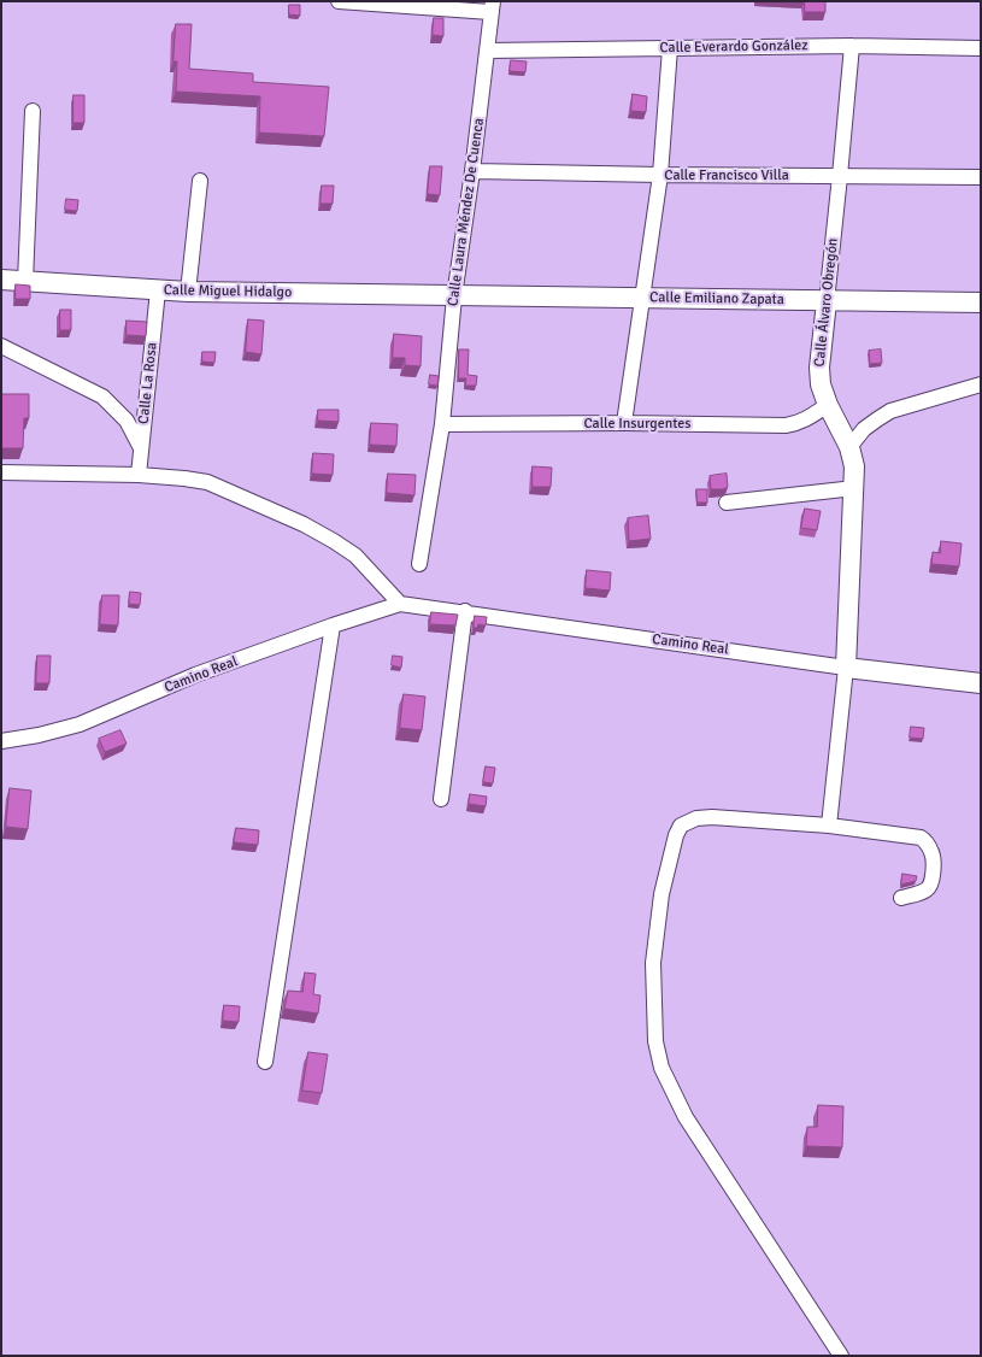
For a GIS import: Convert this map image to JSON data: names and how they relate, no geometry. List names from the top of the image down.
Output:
{
  "streets": {
    "street": [
      "Calle Everardo González",
      "Calle Francisco Villa",
      "Calle Laura Méndez De Cuenca",
      "Calle Miguel Hidalgo",
      "Calle Emiliano Zapata",
      "Calle Álvaro Obregón",
      "Calle La Rosa",
      "Calle Insurgentes",
      "Camino Real"
    ]
  },
  "crossings": [
    ["Calle Everardo González", "Calle Laura Méndez De Cuenca"],
    ["Calle Everardo González", "Calle Álvaro Obregón"],
    ["Calle Francisco Villa", "Calle Laura Méndez De Cuenca"],
    ["Calle Francisco Villa", "Calle Álvaro Obregón"],
    ["Calle Laura Méndez De Cuenca", "Calle Miguel Hidalgo"],
    ["Calle Laura Méndez De Cuenca", "Calle Emiliano Zapata"],
    ["Calle Laura Méndez De Cuenca", "Calle Insurgentes"],
    ["Calle Miguel Hidalgo", "Calle Emiliano Zapata"],
    ["Calle Miguel Hidalgo", "Calle La Rosa"],
    ["Calle Emiliano Zapata", "Calle Álvaro Obregón"],
    ["Calle Álvaro Obregón", "Calle Insurgentes"],
    ["Calle Álvaro Obregón", "Camino Real"]
  ]
}
